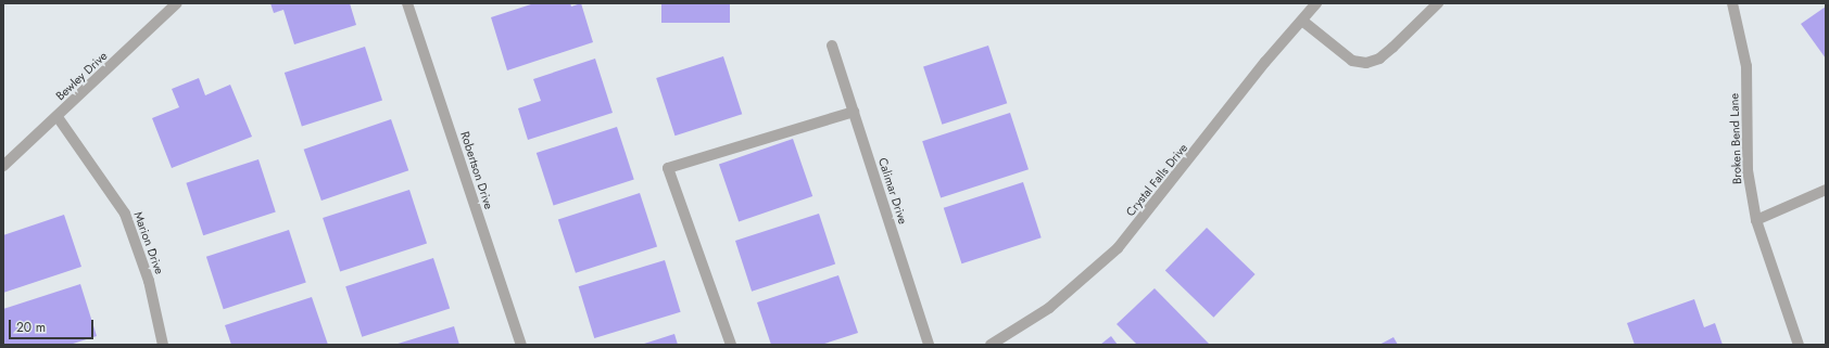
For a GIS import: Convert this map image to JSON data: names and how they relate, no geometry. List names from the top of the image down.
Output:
{
  "streets": {
    "street": [
      "Bewley Drive",
      "Broken Bend Lane",
      "Robertson Drive",
      "Crystal Falls Drive",
      "Calimar Drive",
      "Marion Drive"
    ]
  },
  "crossings": [
    ["Bewley Drive", "Marion Drive"]
  ],
  "scale_bar": "20 m"
}
